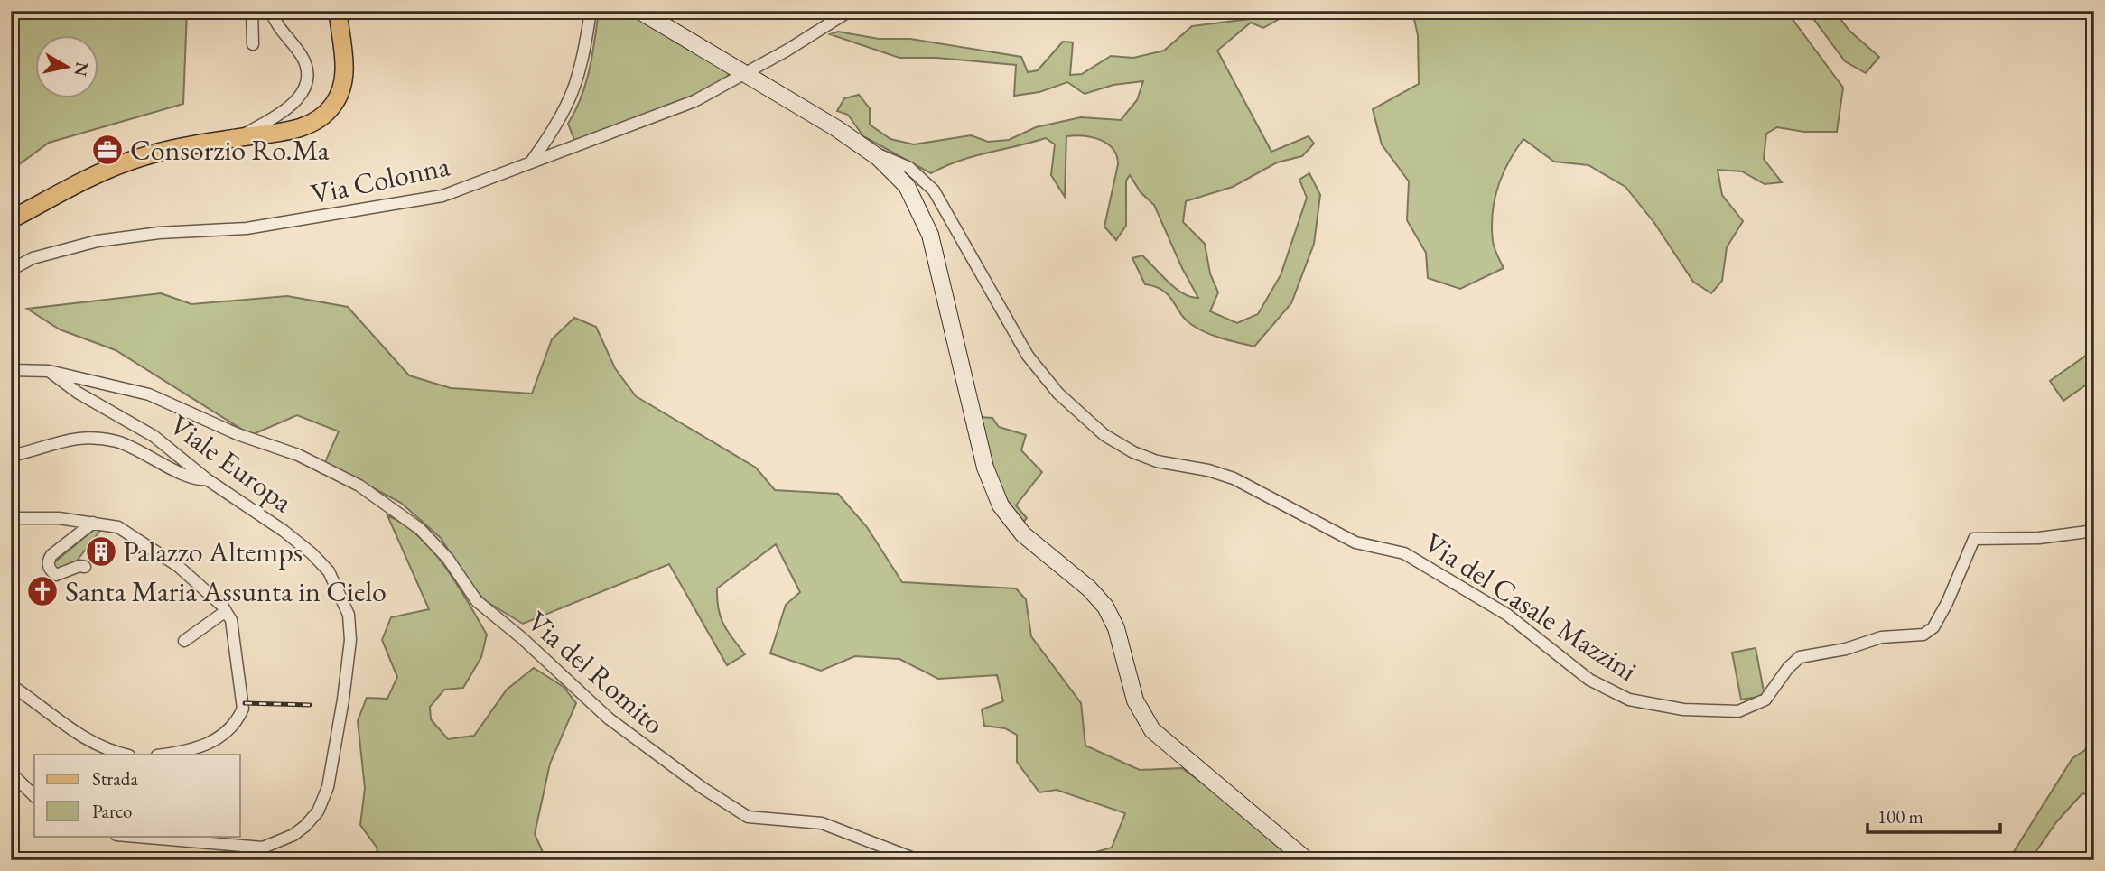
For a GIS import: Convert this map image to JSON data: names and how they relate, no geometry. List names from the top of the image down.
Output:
{
  "streets": {
    "street": [
      "Via Colonna",
      "Viale Europa",
      "Via del Casale Mazzini",
      "Via del Romito"
    ]
  },
  "crossings": [
    ["Viale Europa", "Via del Romito"]
  ],
  "places": {
    "office": ["Consorzio Ro.Ma"],
    "building": ["Palazzo Altemps"],
    "church": ["Santa Maria Assunta in Cielo"]
  },
  "legend": ["Strada", "Parco"],
  "scale_bar": "100 m",
  "north": "right"
}
